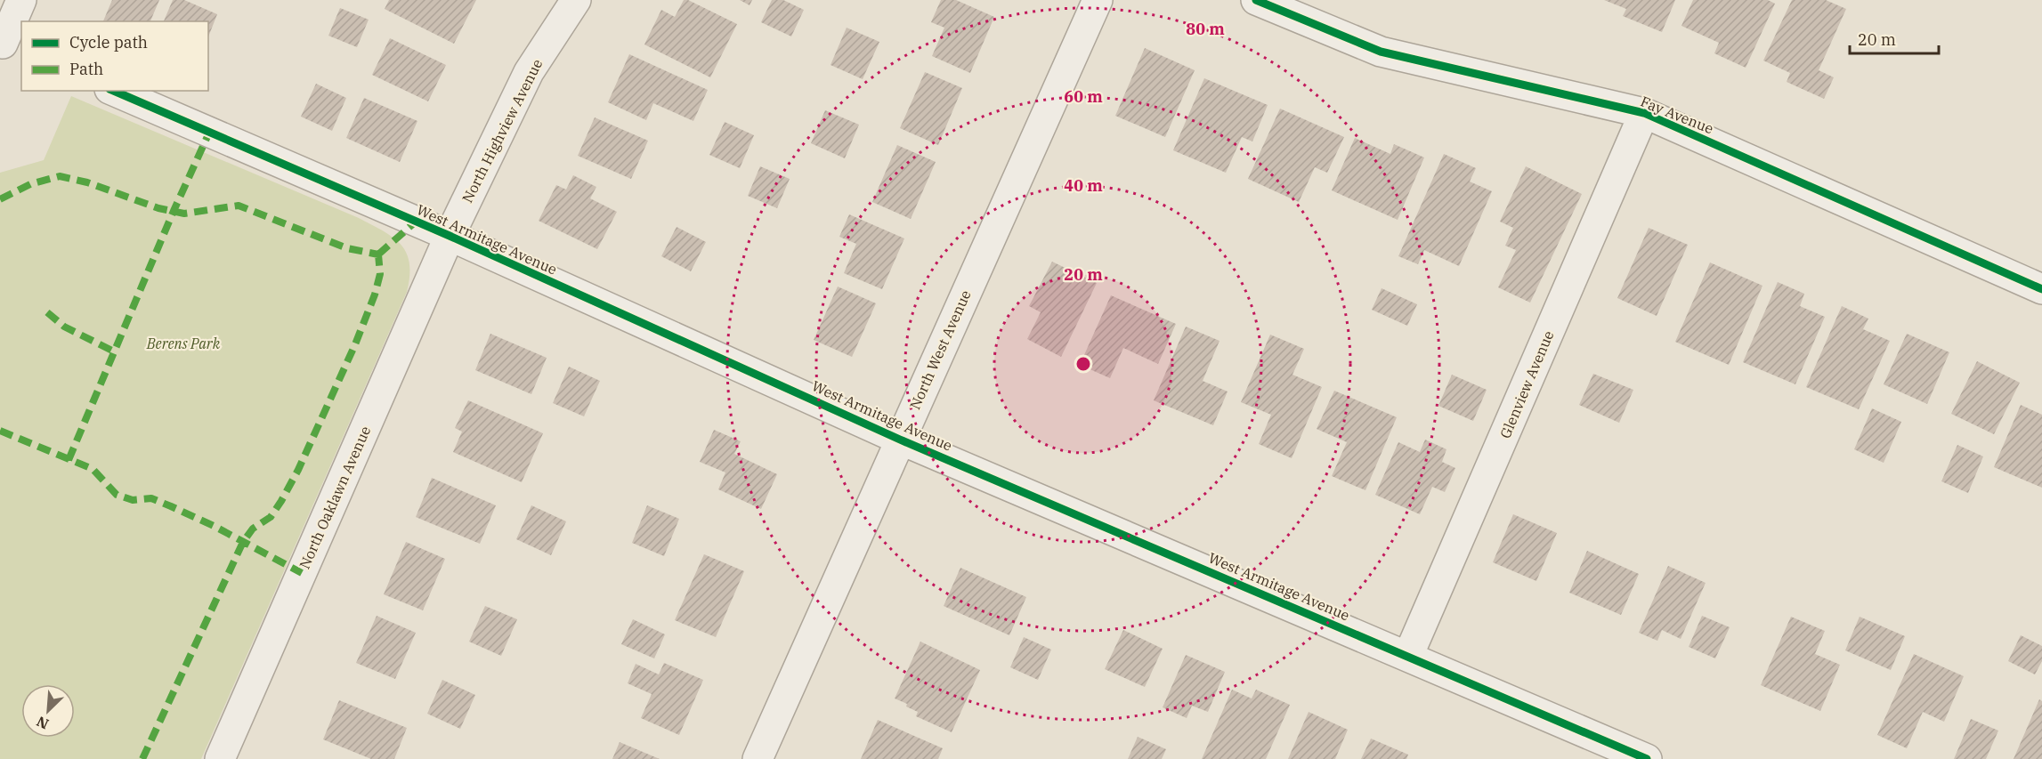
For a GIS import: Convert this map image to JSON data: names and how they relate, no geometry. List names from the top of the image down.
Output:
{
  "streets": {
    "street": [
      "Fay Avenue",
      "North Highview Avenue",
      "West Armitage Avenue",
      "North West Avenue",
      "Glenview Avenue",
      "North Oaklawn Avenue"
    ]
  },
  "crossings": [
    ["Fay Avenue", "Glenview Avenue"],
    ["North Highview Avenue", "West Armitage Avenue"],
    ["North Highview Avenue", "North Oaklawn Avenue"],
    ["West Armitage Avenue", "North West Avenue"],
    ["West Armitage Avenue", "Glenview Avenue"],
    ["West Armitage Avenue", "North Oaklawn Avenue"]
  ],
  "parks": ["Berens Park"],
  "legend": ["Cycle path", "Path"],
  "scale_bar": "20 m",
  "north": "bottom left",
  "rings": [
    "80 m",
    "60 m",
    "40 m",
    "20 m"
  ]
}
